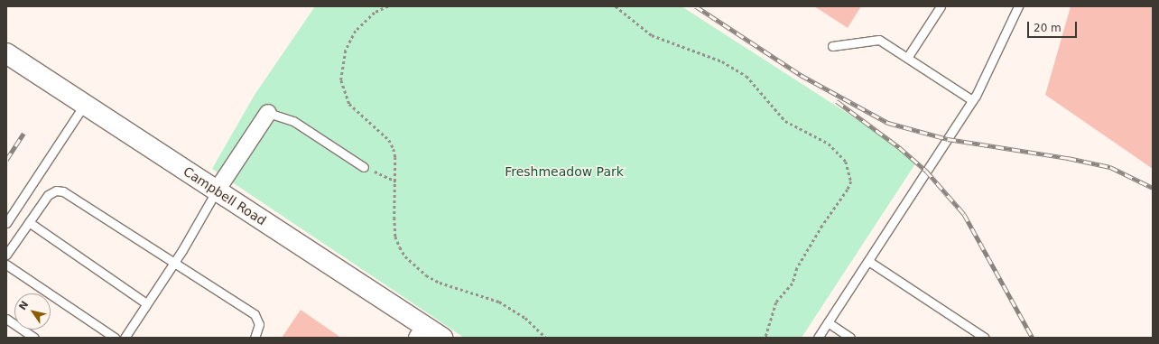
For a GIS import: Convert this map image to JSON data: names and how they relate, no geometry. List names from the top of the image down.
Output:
{
  "streets": {
    "street": ["Campbell Road"]
  },
  "parks": ["Freshmeadow Park"],
  "scale_bar": "20 m",
  "north": "top left"
}
